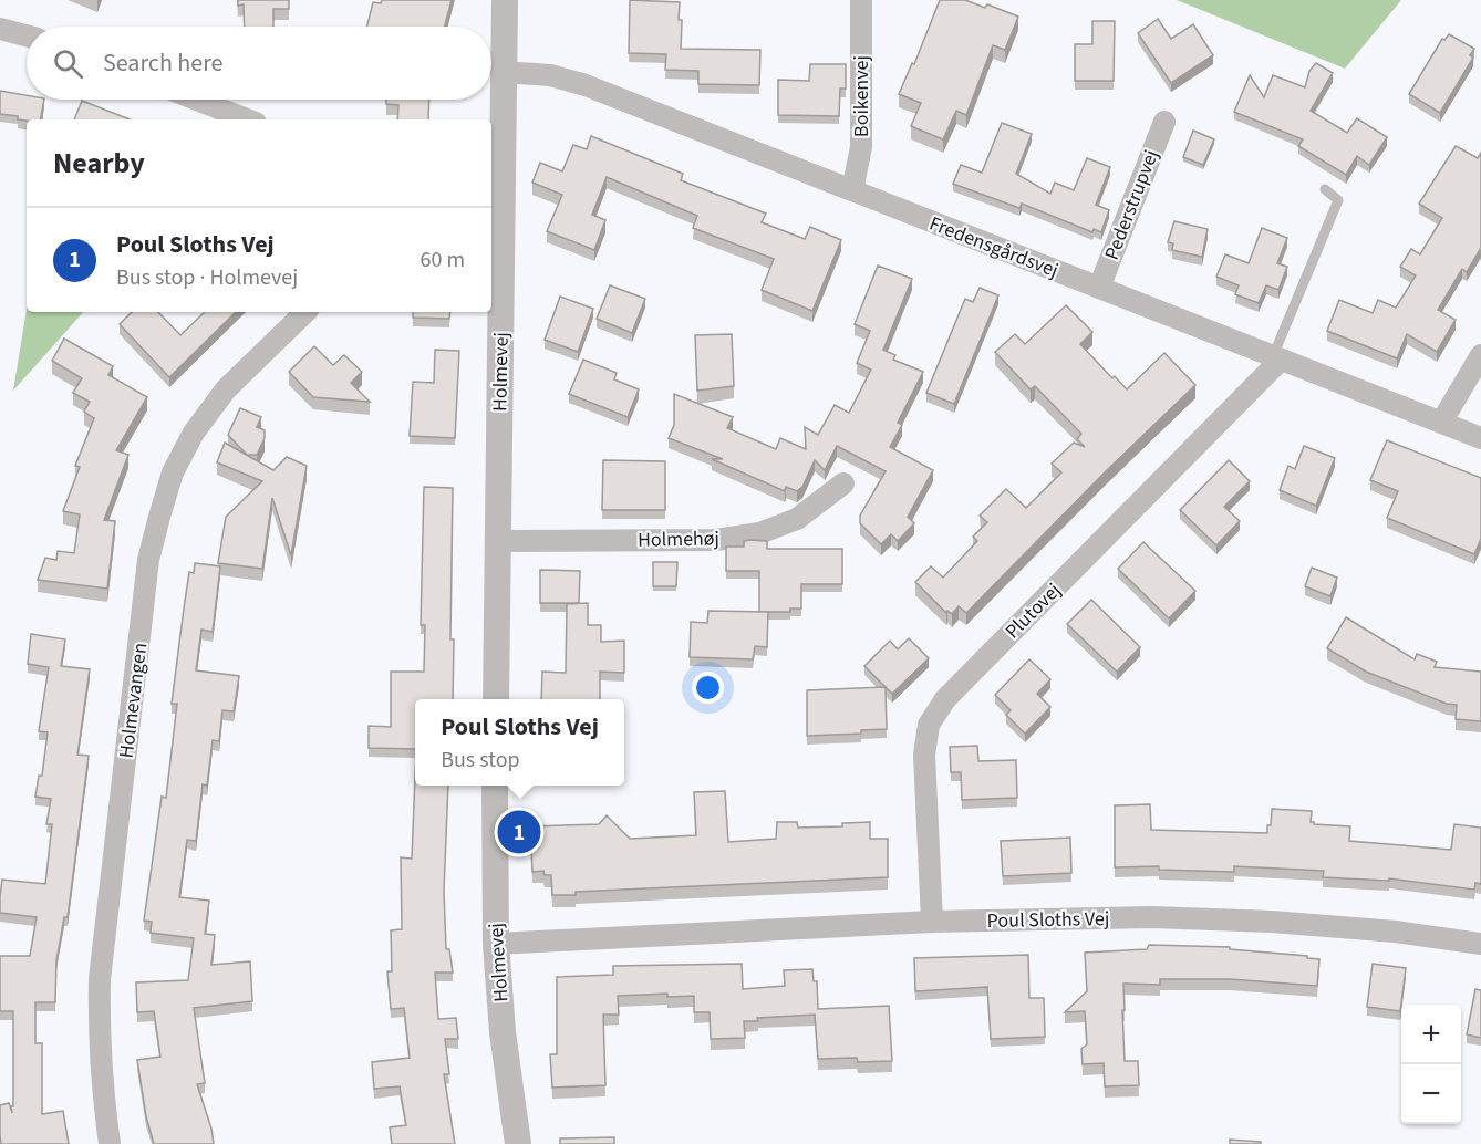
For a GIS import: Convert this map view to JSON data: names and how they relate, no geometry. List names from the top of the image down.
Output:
{
  "streets": {
    "street": [
      "Boikenvej",
      "Pederstrupvej",
      "Fredensgårdsvej",
      "Holmevej",
      "Holmehøj",
      "Plutovej",
      "Holmevangen",
      "Poul Sloths Vej"
    ]
  },
  "crossings": [
    ["Boikenvej", "Fredensgårdsvej"],
    ["Pederstrupvej", "Fredensgårdsvej"],
    ["Fredensgårdsvej", "Holmevej"],
    ["Fredensgårdsvej", "Plutovej"],
    ["Holmevej", "Holmehøj"],
    ["Holmevej", "Poul Sloths Vej"],
    ["Plutovej", "Poul Sloths Vej"]
  ],
  "page": {
    "search": "Search here",
    "heading": "Nearby",
    "list": [
      {
        "mark": "1",
        "name": "Poul Sloths Vej",
        "note": "Bus stop · Holmevej",
        "value": "60 m"
      }
    ],
    "popup": ["Poul Sloths Vej", "Bus stop"],
    "pins": "1",
    "map_buttons": ["+", "−"]
  }
}
